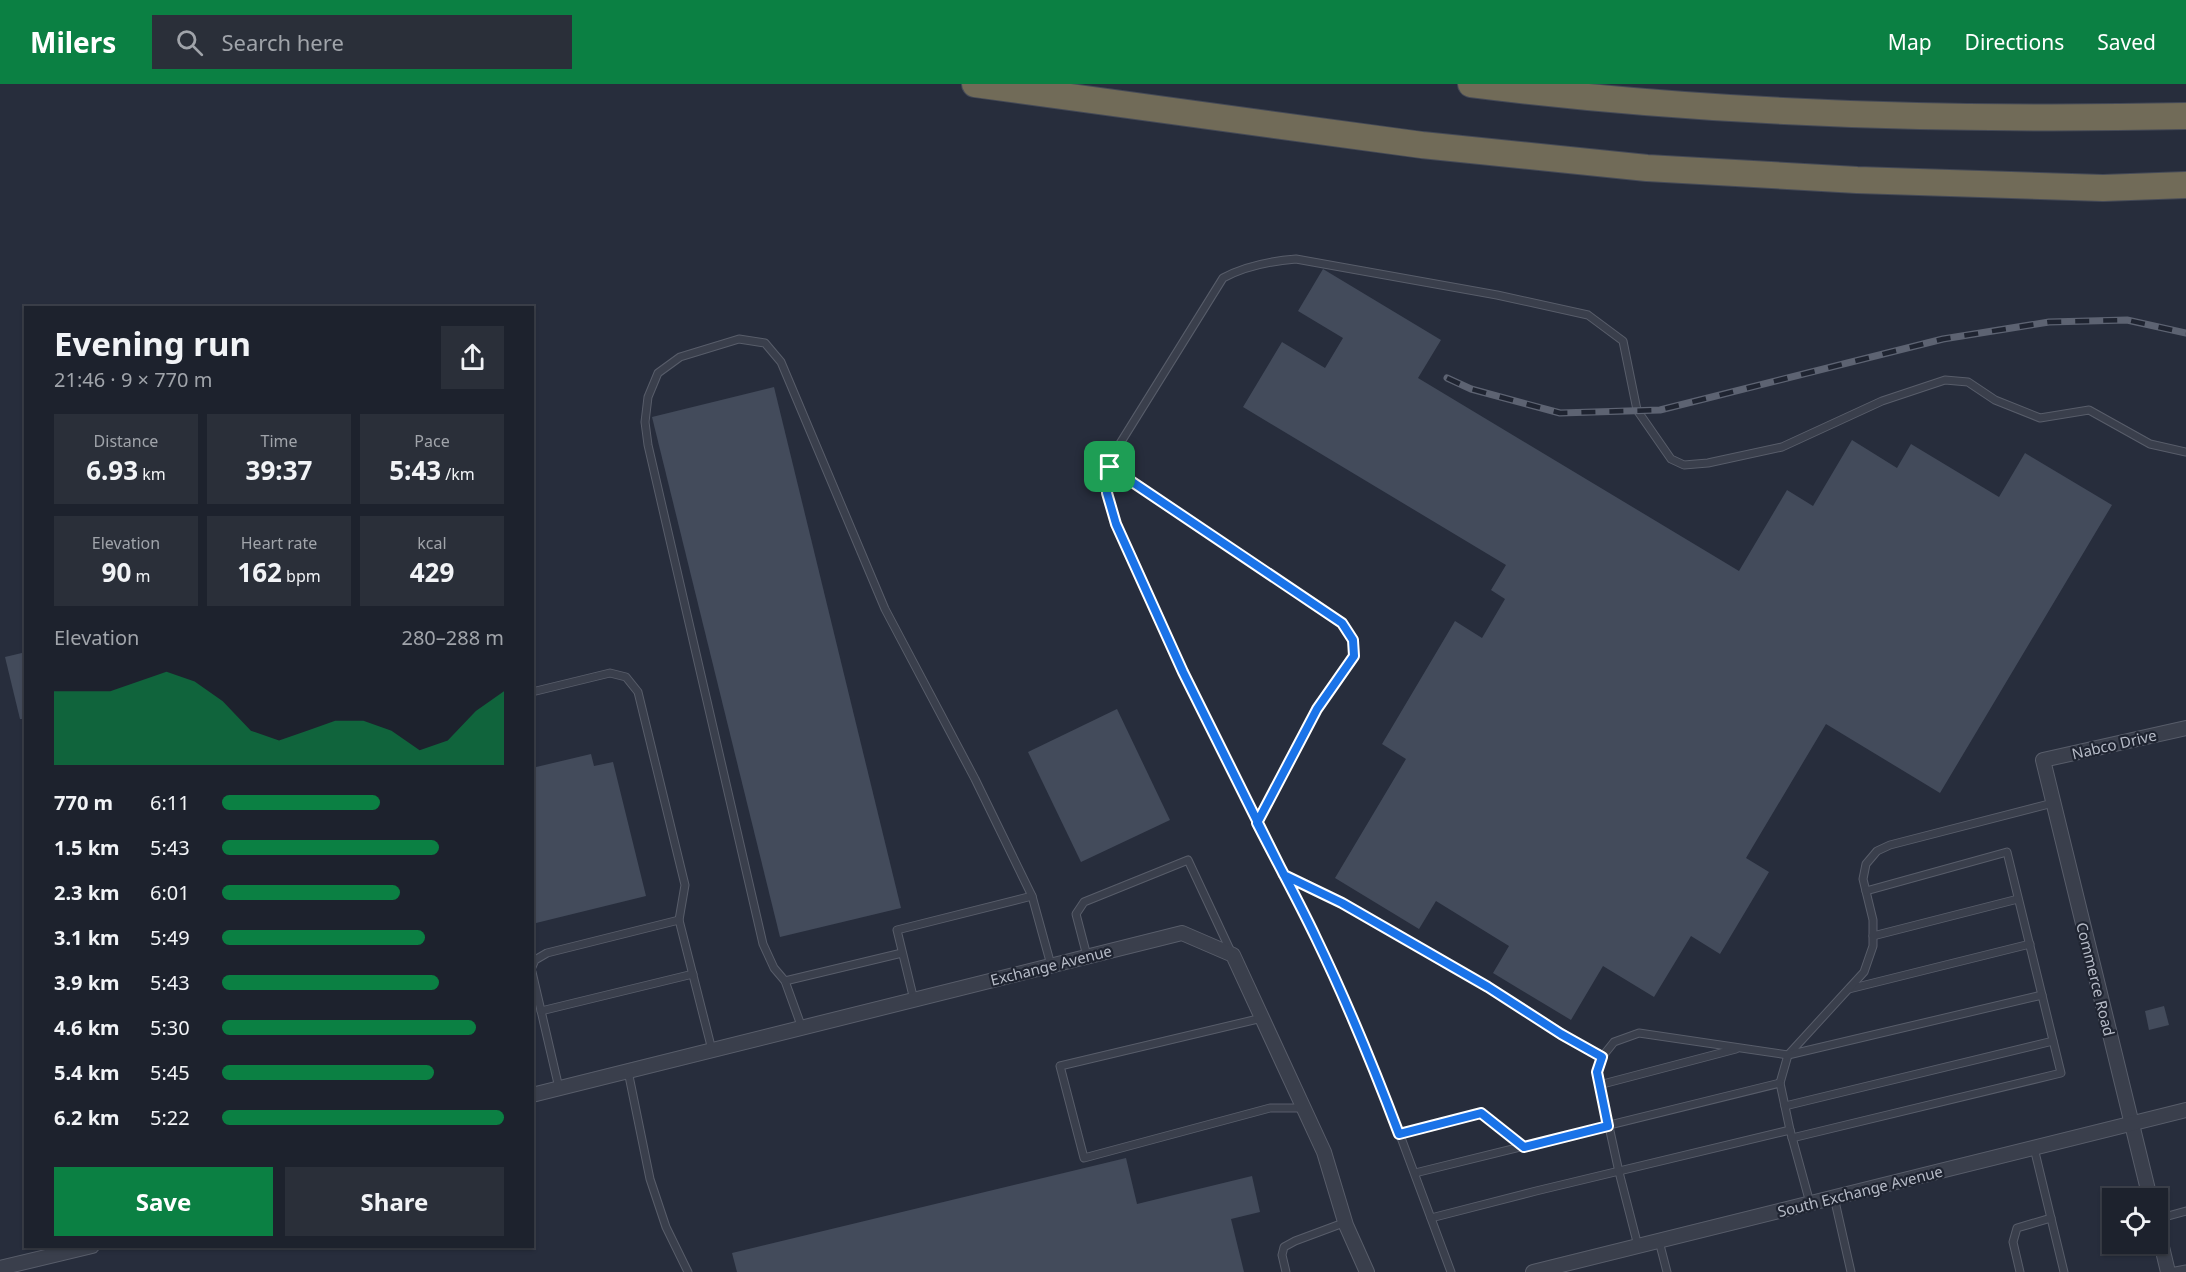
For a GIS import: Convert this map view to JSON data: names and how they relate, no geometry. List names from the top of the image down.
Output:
{
  "streets": {
    "street": [
      "Nabco Drive",
      "Exchange Avenue",
      "Commerce Road",
      "South Exchange Avenue"
    ]
  },
  "crossings": [
    ["Nabco Drive", "Commerce Road"],
    ["Commerce Road", "South Exchange Avenue"]
  ],
  "page": {
    "header": "Milers",
    "search": "Search here",
    "nav": ["Map", "Directions", "Saved"],
    "heading": ["Evening run", "21:46 · 9 × 770 m"],
    "stats": [
      ["Distance", "6.93 km"],
      ["Time", "39:37"],
      ["Pace", "5:43 /km"],
      ["Elevation", "90 m"],
      ["Heart rate", "162 bpm"],
      ["kcal", "429"]
    ],
    "chart": ["Elevation", "280–288 m"],
    "list": [
      {
        "name": "770 m",
        "note": "6:11"
      },
      {
        "name": "1.5 km",
        "note": "5:43"
      },
      {
        "name": "2.3 km",
        "note": "6:01"
      },
      {
        "name": "3.1 km",
        "note": "5:49"
      },
      {
        "name": "3.9 km",
        "note": "5:43"
      },
      {
        "name": "4.6 km",
        "note": "5:30"
      },
      {
        "name": "5.4 km",
        "note": "5:45"
      },
      {
        "name": "6.2 km",
        "note": "5:22"
      }
    ],
    "buttons": ["Save", "Share"]
  }
}
